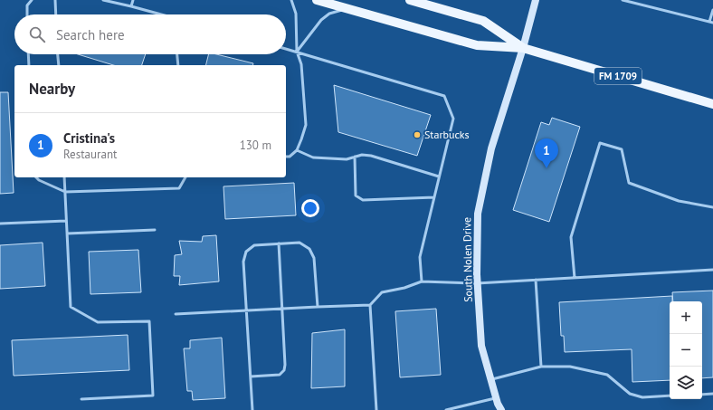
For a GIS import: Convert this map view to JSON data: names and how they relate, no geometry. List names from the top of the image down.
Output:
{
  "streets": {
    "main road": ["FM 1709"],
    "street": ["South Nolen Drive"]
  },
  "crossings": [
    ["FM 1709", "South Nolen Drive"]
  ],
  "places": ["Starbucks"],
  "page": {
    "search": "Search here",
    "heading": "Nearby",
    "list": [
      {
        "mark": "1",
        "name": "Cristina's",
        "note": "Restaurant",
        "value": "130 m"
      }
    ],
    "pins": "1",
    "map_buttons": ["+", "−"]
  }
}
